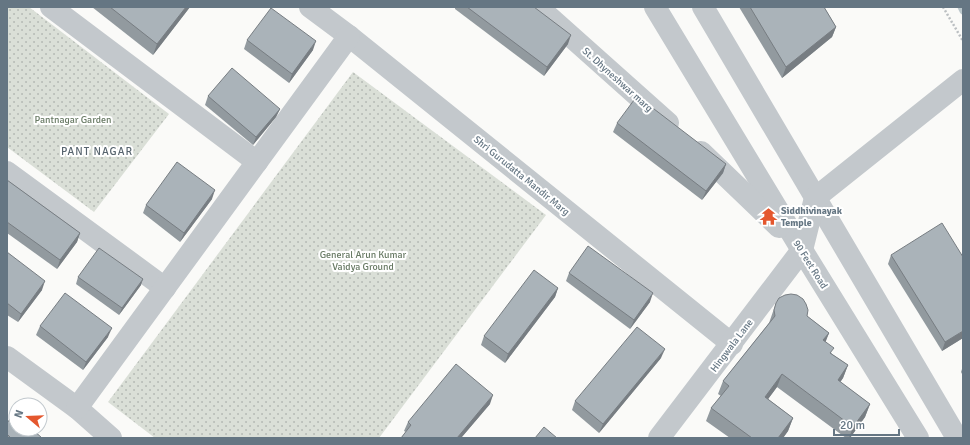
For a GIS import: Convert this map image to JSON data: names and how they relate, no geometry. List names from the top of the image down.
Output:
{
  "streets": {
    "street": [
      "St. Dhyneshwar marg",
      "Shri Gurudatta Mandir Marg",
      "90 Feet Road",
      "Hingwala Lane"
    ]
  },
  "crossings": [
    ["St. Dhyneshwar marg", "90 Feet Road"],
    ["St. Dhyneshwar marg", "Hingwala Lane"],
    ["Shri Gurudatta Mandir Marg", "Hingwala Lane"],
    ["90 Feet Road", "Hingwala Lane"]
  ],
  "districts": ["PANT NAGAR"],
  "parks": ["Pantnagar Garden", "General Arun Kumar Vaidya Ground"],
  "places": {
    "temple": ["Siddhivinayak Temple"]
  },
  "scale_bar": "20 m",
  "north": "left"
}
